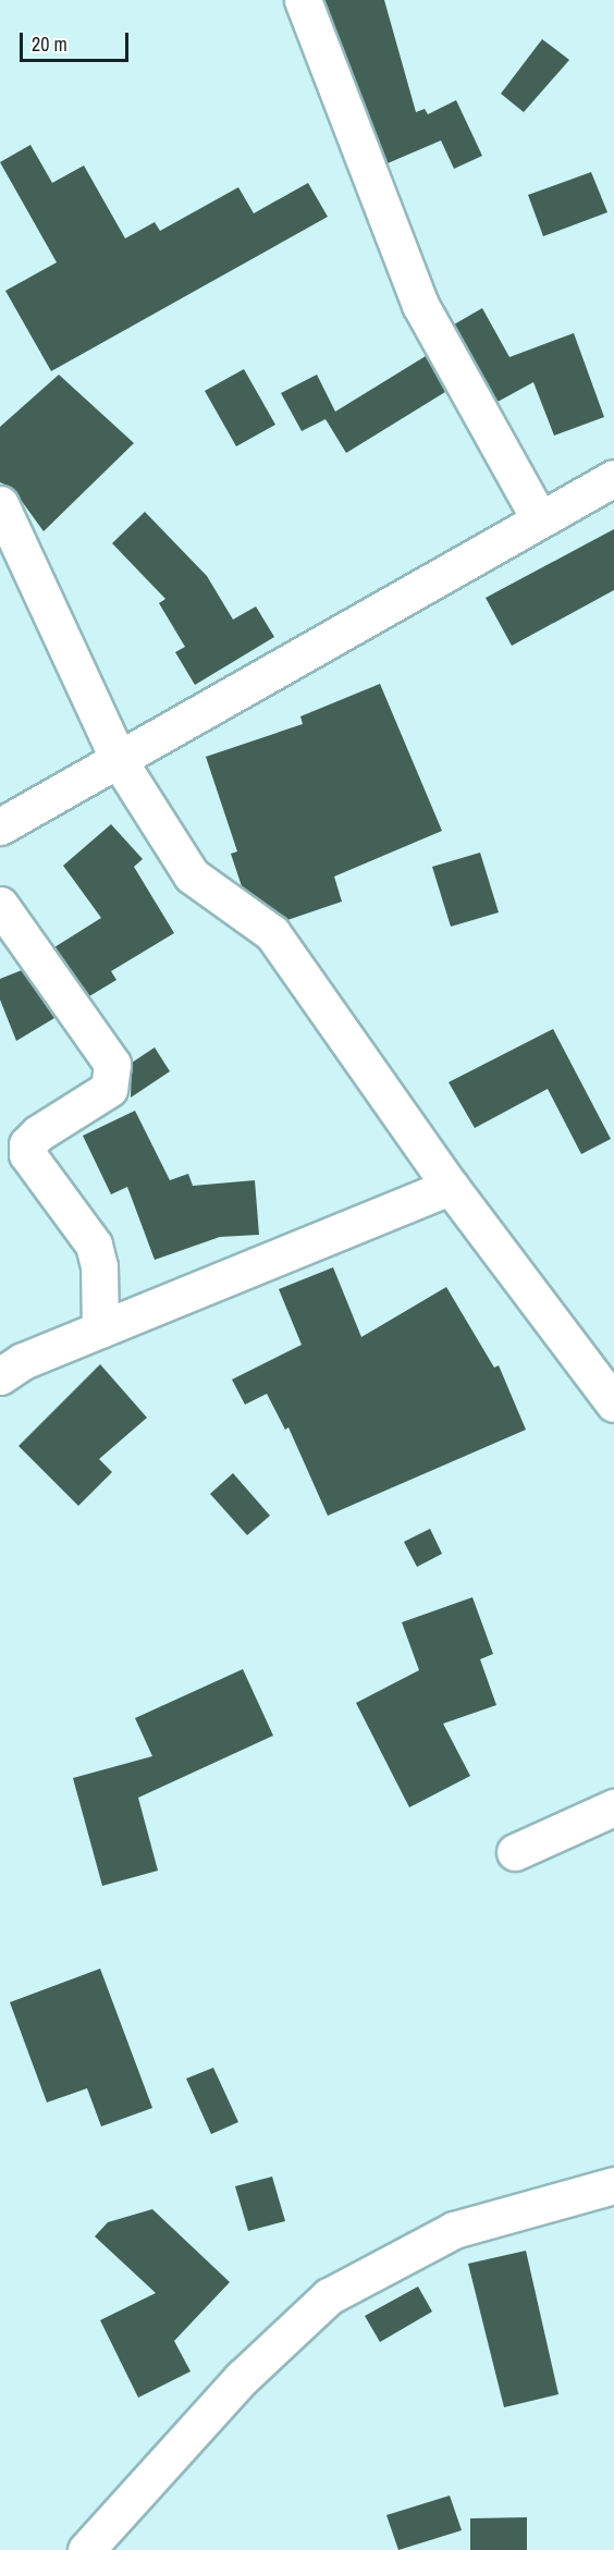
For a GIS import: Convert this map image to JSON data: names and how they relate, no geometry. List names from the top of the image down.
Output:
{
  "scale_bar": "20 m"
}
